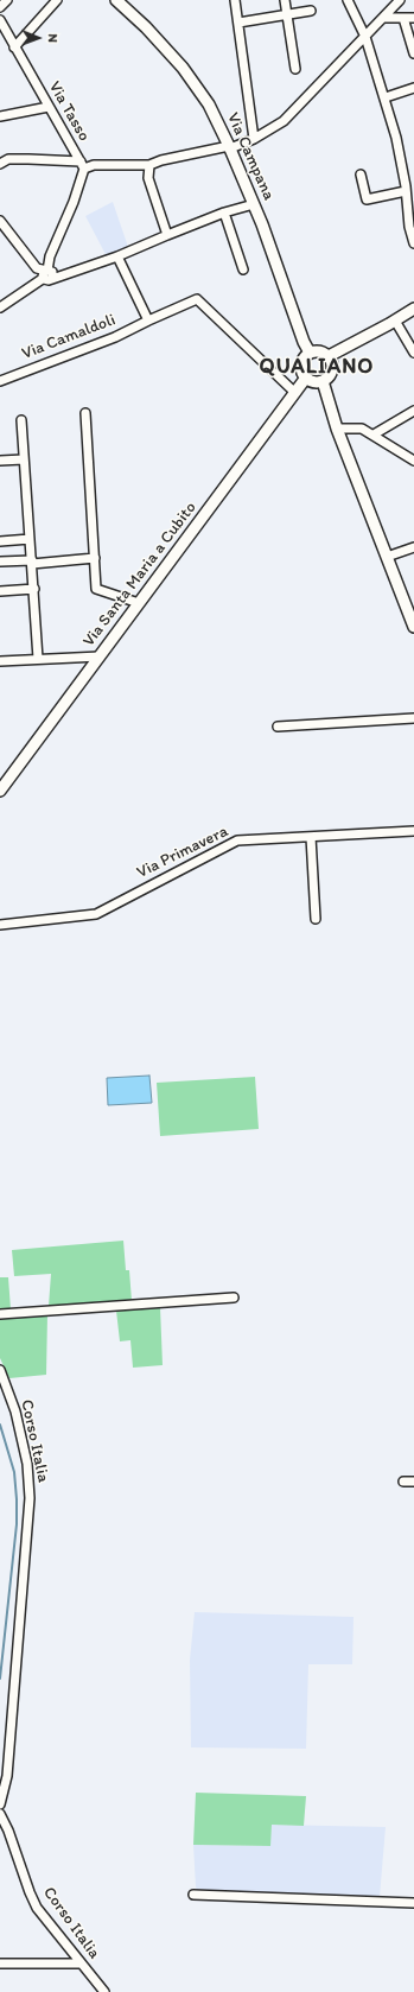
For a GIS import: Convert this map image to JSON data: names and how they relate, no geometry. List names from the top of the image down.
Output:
{
  "streets": {
    "main road": ["Via Campana", "Via Santa Maria a Cubito"],
    "street": [
      "Via Tasso",
      "Via Camaldoli",
      "Via Primavera",
      "Corso Italia"
    ]
  },
  "crossings": [
    ["Via Campana", "Via Santa Maria a Cubito"],
    ["Via Camaldoli", "Via Santa Maria a Cubito"]
  ],
  "districts": ["QUALIANO"],
  "north": "right"
}
